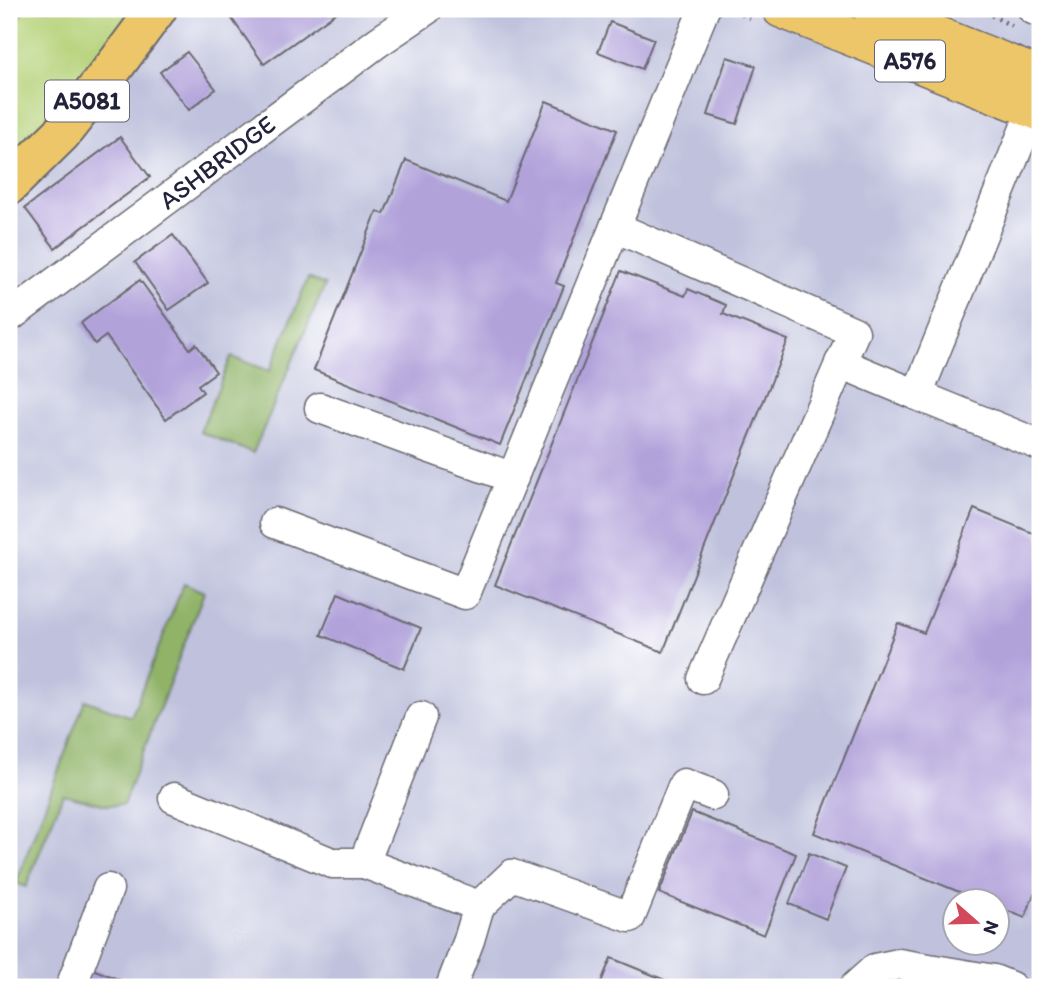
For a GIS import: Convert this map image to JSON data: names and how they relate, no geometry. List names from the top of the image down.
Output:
{
  "streets": {
    "highway": ["A5081"],
    "main road": ["A576"],
    "street": ["ASHBRIDGE"]
  },
  "north": "right"
}
